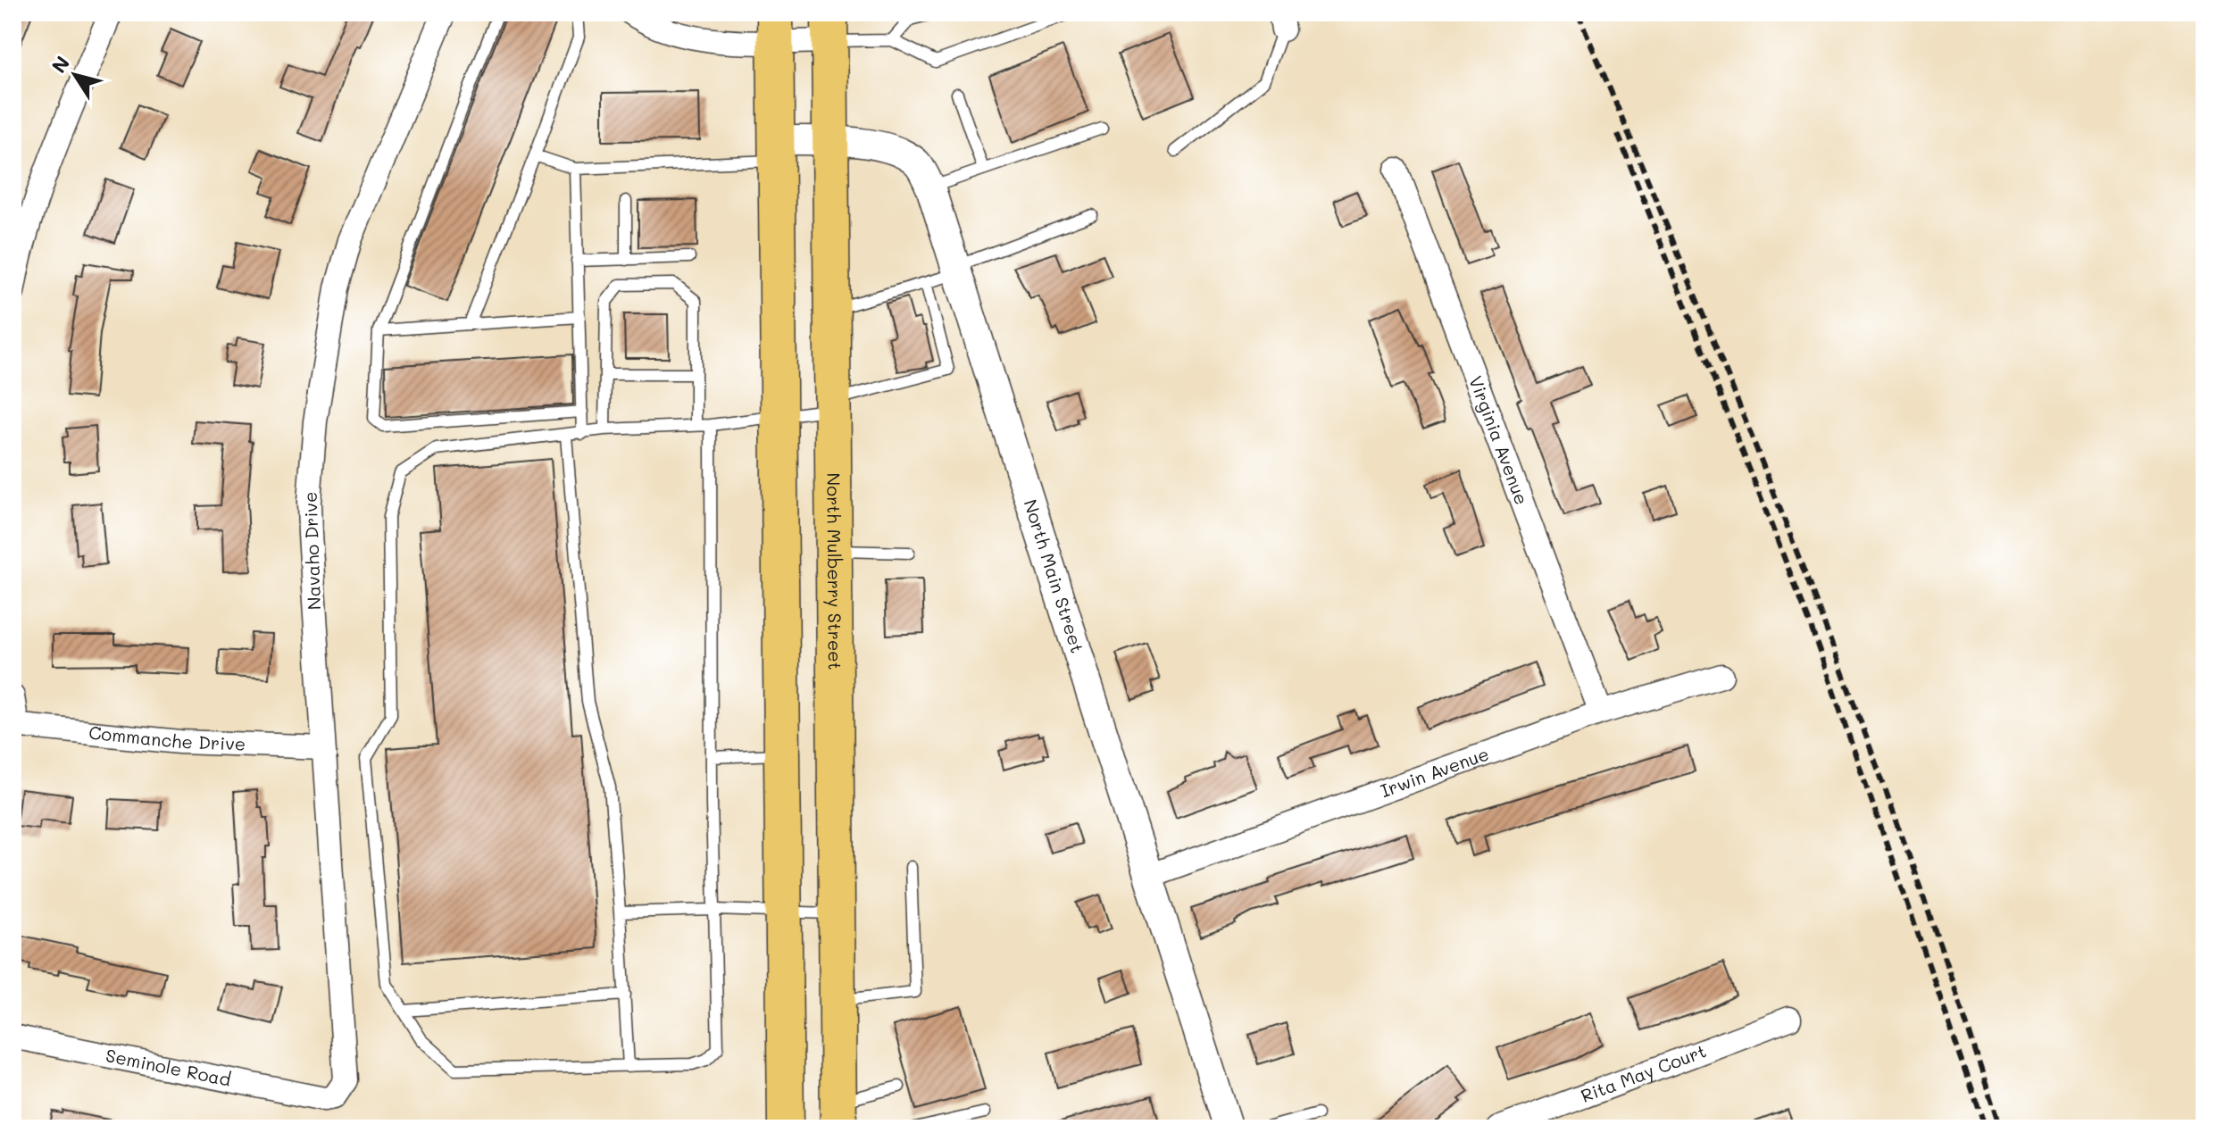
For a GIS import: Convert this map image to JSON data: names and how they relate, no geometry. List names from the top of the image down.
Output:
{
  "streets": {
    "main road": ["North Mulberry Street"],
    "street": [
      "Virginia Avenue",
      "Navaho Drive",
      "North Main Street",
      "Commanche Drive",
      "Irwin Avenue",
      "Seminole Road",
      "Rita May Court"
    ]
  },
  "crossings": [
    ["Virginia Avenue", "Irwin Avenue"],
    ["Navaho Drive", "Commanche Drive"],
    ["Navaho Drive", "Seminole Road"],
    ["North Mulberry Street", "North Main Street"],
    ["North Main Street", "Irwin Avenue"]
  ],
  "north": "top left"
}
